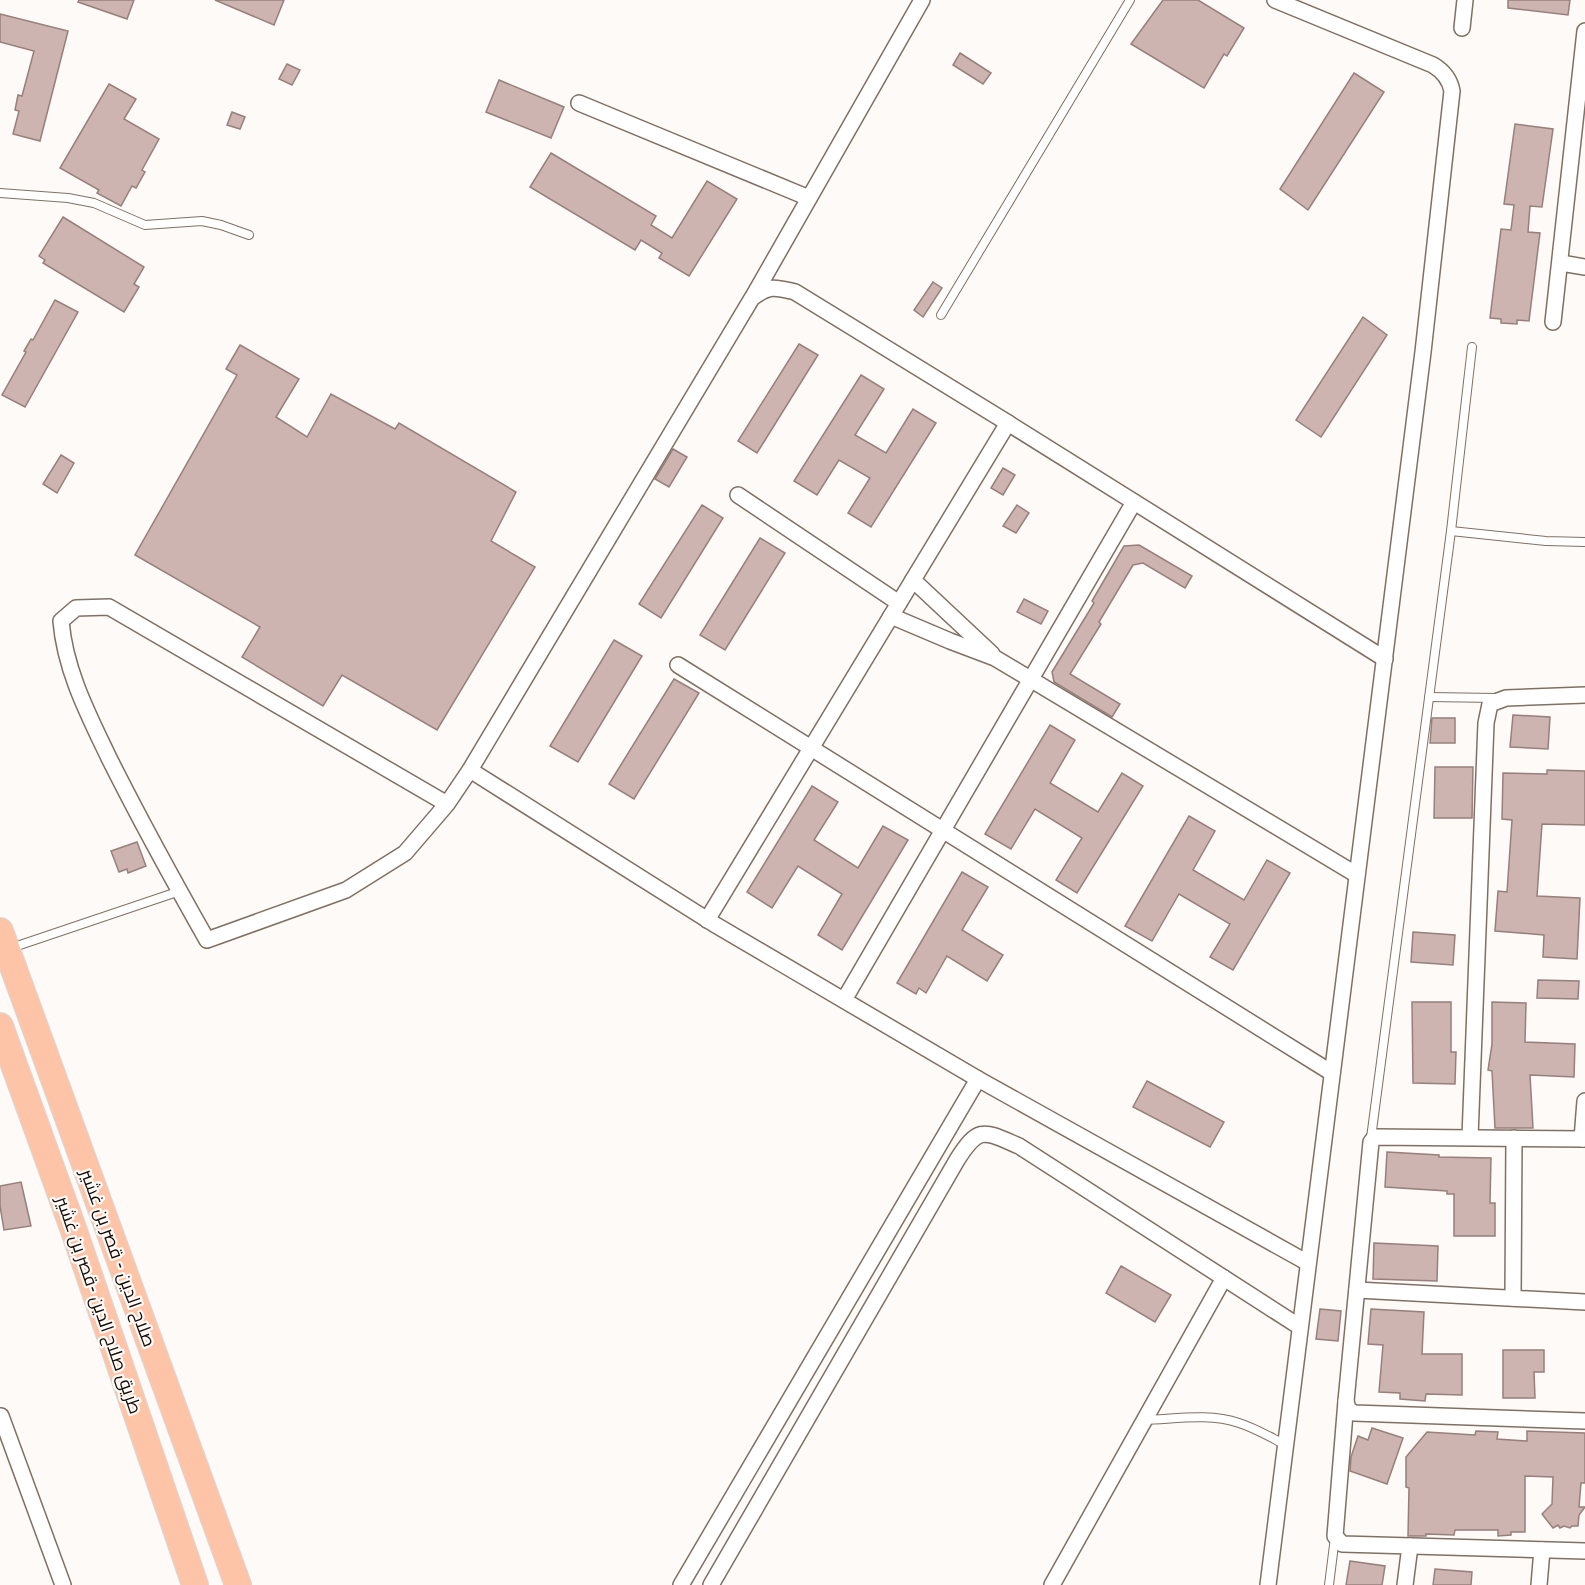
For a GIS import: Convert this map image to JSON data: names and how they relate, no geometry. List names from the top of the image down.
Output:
{
  "streets": {
    "highway": ["صلاح الدين - قصر بن غشير", "طريق صلاح الدين -قصر بن غشير"]
  }
}
